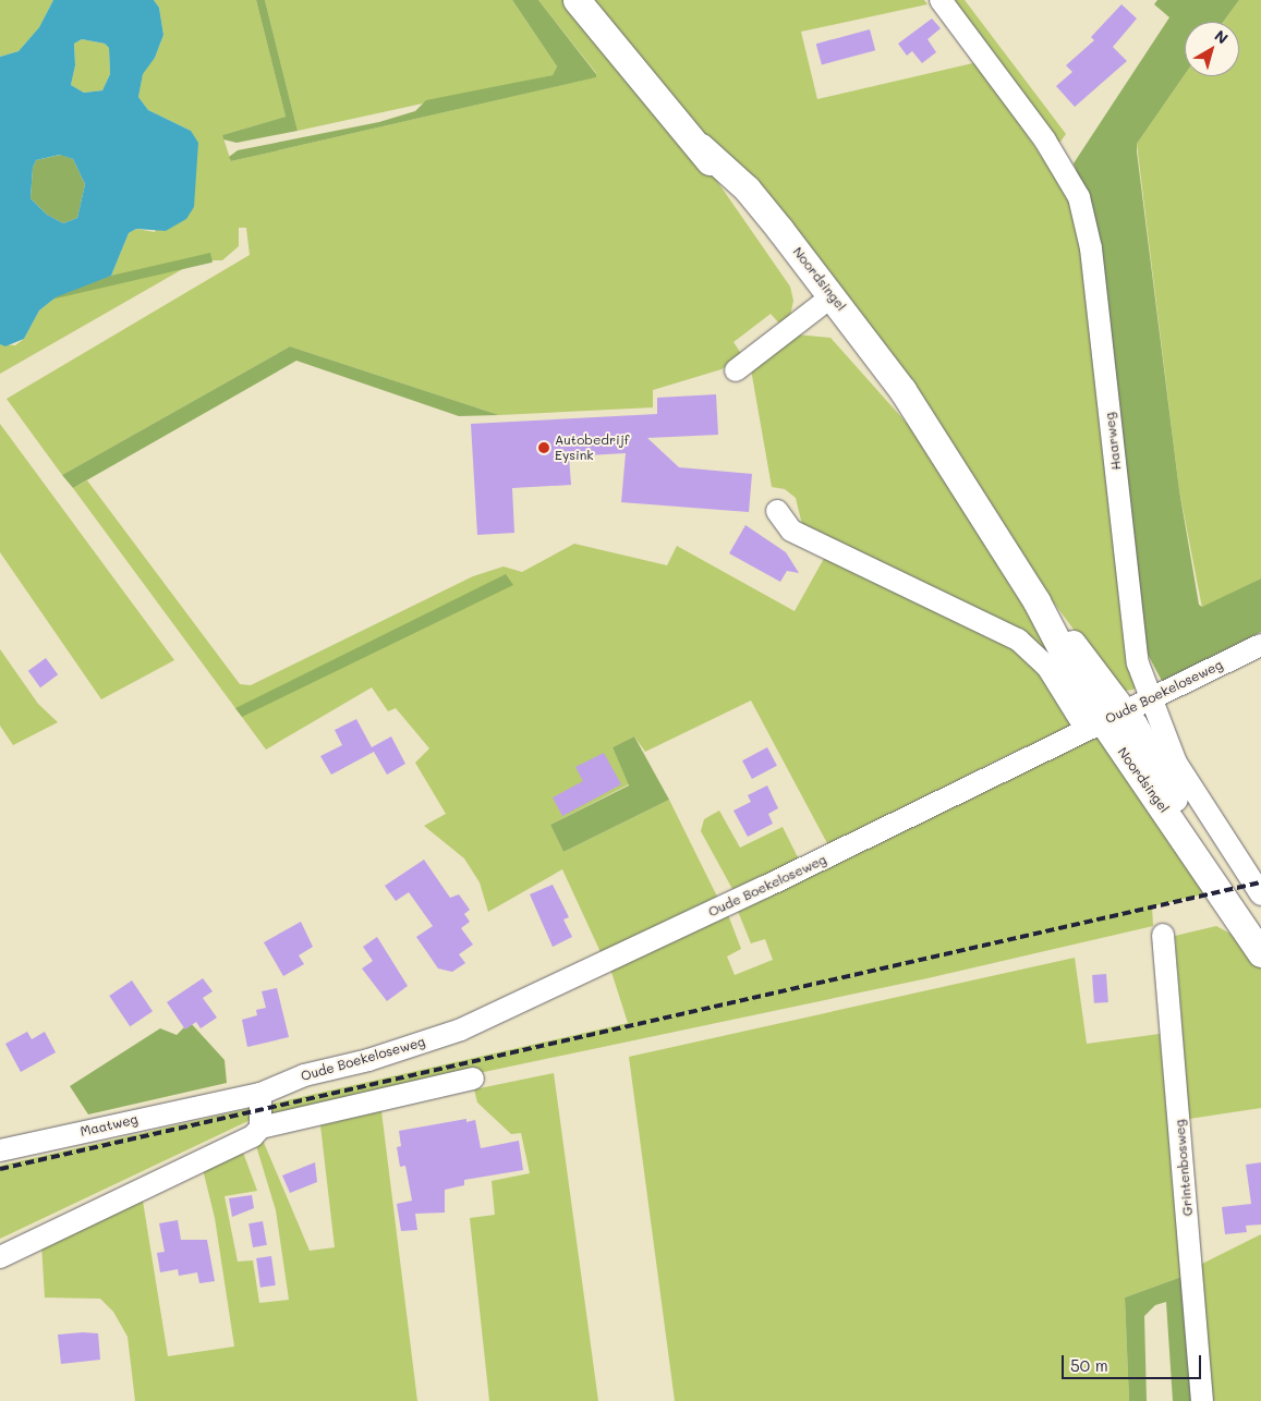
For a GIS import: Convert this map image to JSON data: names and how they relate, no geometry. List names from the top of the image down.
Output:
{
  "streets": {
    "main road": ["Noordsingel"],
    "street": [
      "Haarweg",
      "Oude Boekeloseweg",
      "Maatweg",
      "Grintenbosweg"
    ]
  },
  "crossings": [
    ["Noordsingel", "Oude Boekeloseweg"],
    ["Haarweg", "Oude Boekeloseweg"],
    ["Oude Boekeloseweg", "Maatweg"]
  ],
  "places": ["Autobedrijf Eysink"],
  "scale_bar": "50 m",
  "north": "top right"
}
